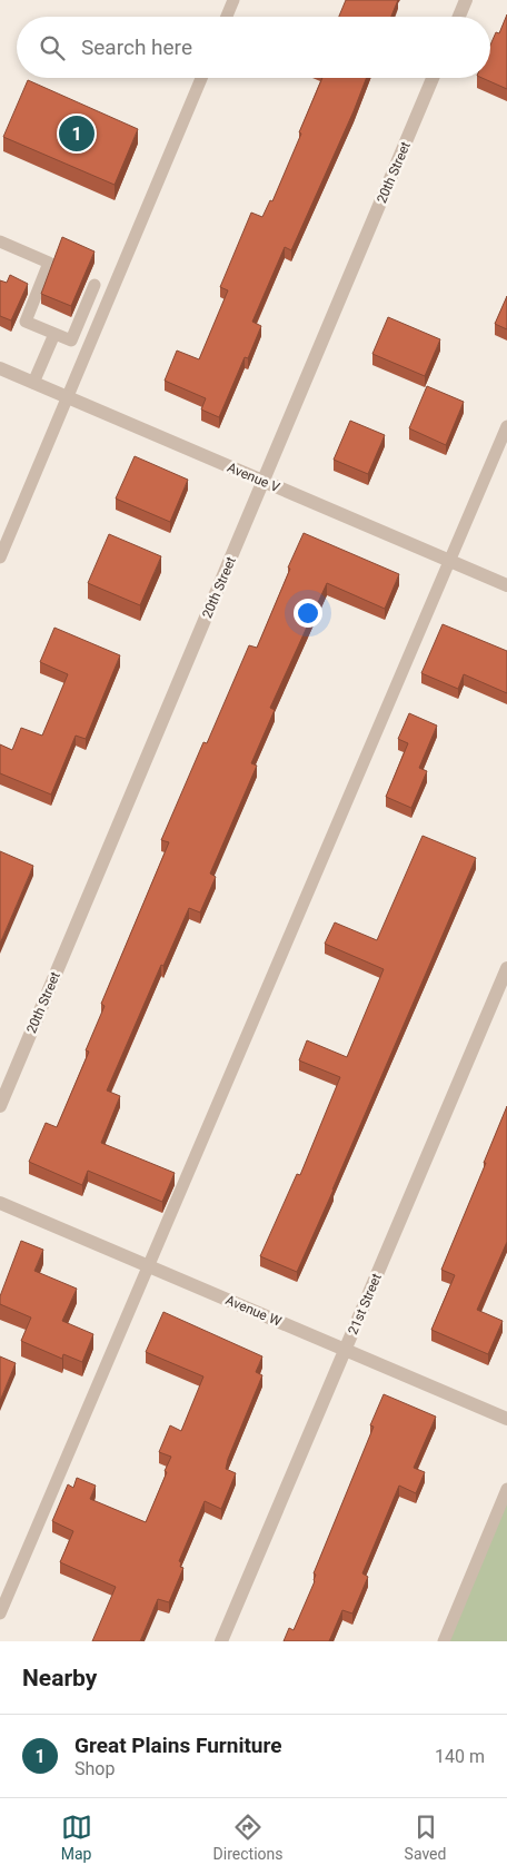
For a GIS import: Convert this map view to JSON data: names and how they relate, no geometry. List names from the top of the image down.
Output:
{
  "streets": {
    "street": [
      "20th Street",
      "Avenue V",
      "21st Street",
      "Avenue W"
    ]
  },
  "crossings": [
    ["20th Street", "Avenue V"],
    ["21st Street", "Avenue W"]
  ],
  "page": {
    "search": "Search here",
    "pins": "1",
    "heading": "Nearby",
    "list": [
      {
        "mark": "1",
        "name": "Great Plains Furniture",
        "note": "Shop",
        "value": "140 m"
      }
    ],
    "nav": ["Map", "Directions", "Saved"]
  }
}
